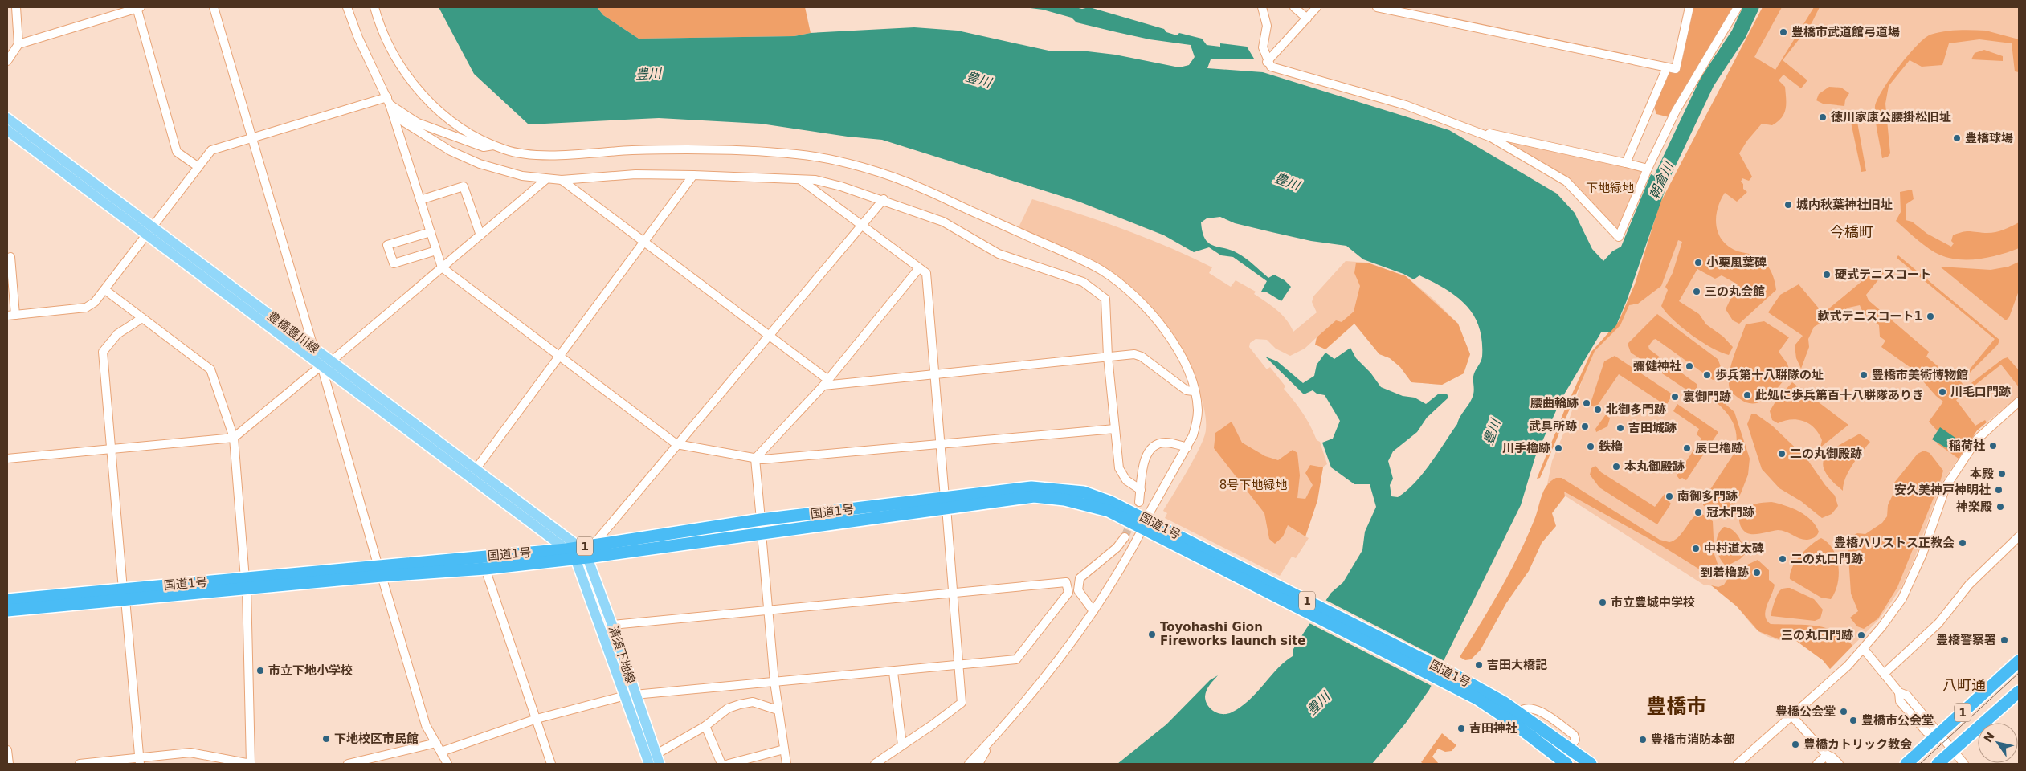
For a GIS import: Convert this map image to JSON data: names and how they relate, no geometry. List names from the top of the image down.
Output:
{
  "streets": {
    "highway": ["国道1号", "1"],
    "main road": ["豊橋豊川線", "清須下地線"]
  },
  "crossings": [
    ["豊橋豊川線", "国道1号"],
    ["豊橋豊川線", "清須下地線"],
    ["国道1号", "清須下地線"]
  ],
  "districts": ["今橋町", "八町通", "豊橋市"],
  "water": ["豊川", "朝倉川"],
  "parks": ["下地緑地", "8号下地緑地"],
  "places": [
    "豊橋市武道館弓道場",
    "徳川家康公腰掛松旧址",
    "豊橋球場",
    "城内秋葉神社旧址",
    "小栗風葉碑",
    "硬式テニスコート",
    "三の丸会館",
    "軟式テニスコート1",
    "彌健神社",
    "歩兵第十八聠隊の址",
    "豊橋市美術博物館",
    "川毛口門跡",
    "此処に歩兵第百十八聠隊ありき",
    "裏御門跡",
    "腰曲輪跡",
    "北御多門跡",
    "武具所跡",
    "吉田城跡",
    "稲荷社",
    "鉄櫓",
    "川手櫓跡",
    "辰巳櫓跡",
    "二の丸御殿跡",
    "本丸御殿跡",
    "本殿",
    "安久美神戸神明社",
    "南御多門跡",
    "神楽殿",
    "冠木門跡",
    "豊橋ハリストス正教会",
    "中村道太碑",
    "二の丸口門跡",
    "到着櫓跡",
    "市立豊城中学校",
    "Toyohashi Gion Fireworks launch site",
    "三の丸口門跡",
    "豊橋警察署",
    "吉田大橋記",
    "市立下地小学校",
    "豊橋公会堂",
    "豊橋市公会堂",
    "吉田神社",
    "下地校区市民館",
    "豊橋市消防本部",
    "豊橋カトリック教会"
  ],
  "north": "top left"
}
